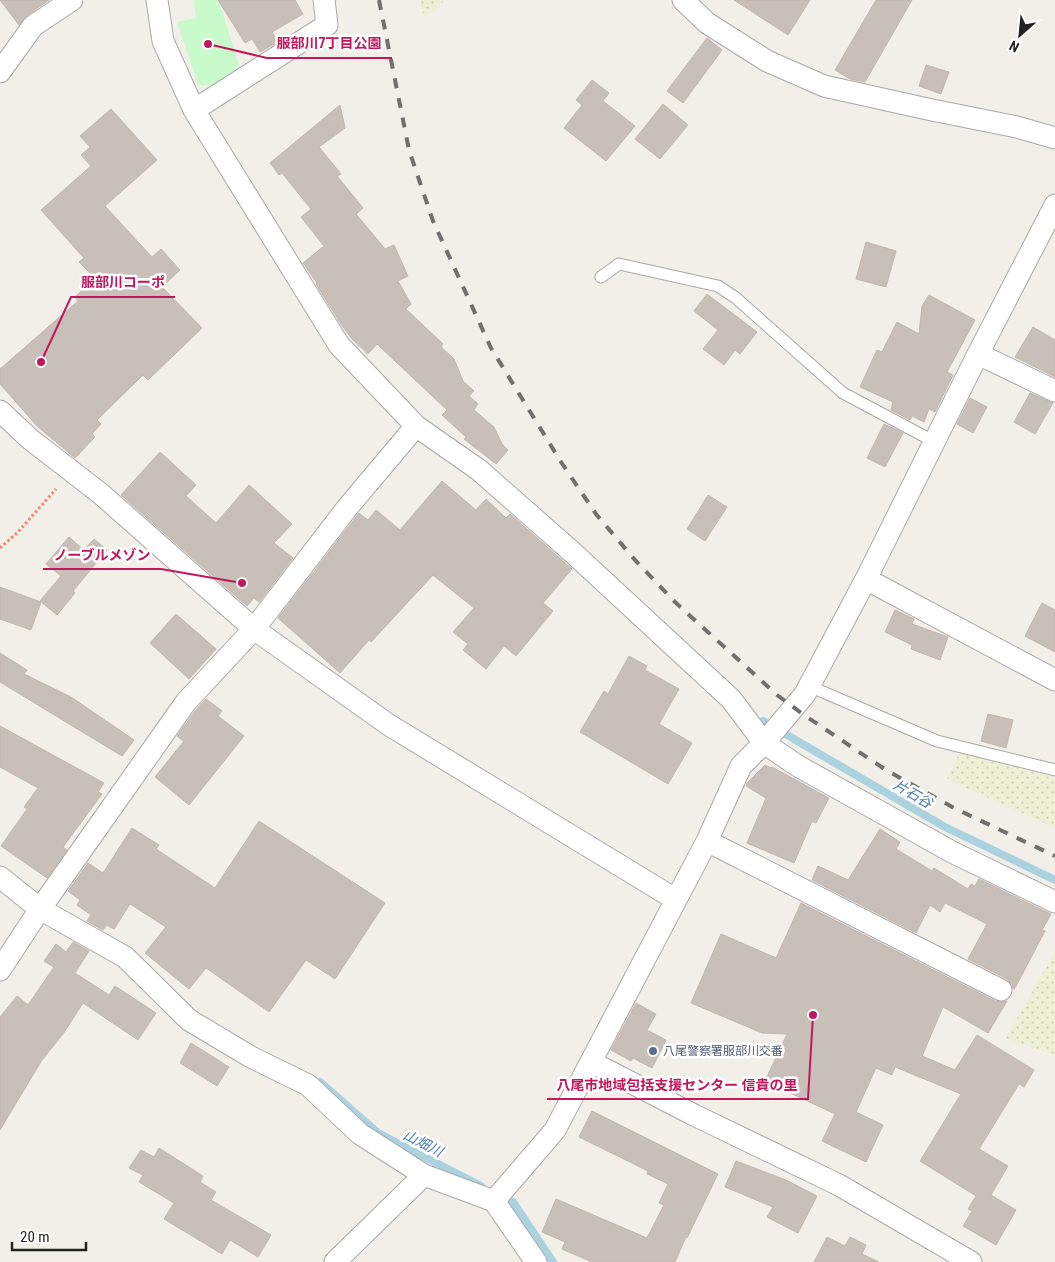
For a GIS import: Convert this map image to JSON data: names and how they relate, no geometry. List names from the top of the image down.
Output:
{
  "water": ["片石谷", "山畑川"],
  "places": [
    "服部川7丁目公園",
    "服部川コーポ",
    "ノーブルメゾン",
    "八尾市地域包括支援センター 信貴の里",
    "八尾警察署服部川交番"
  ],
  "scale_bar": "20 m",
  "north": "bottom left"
}
